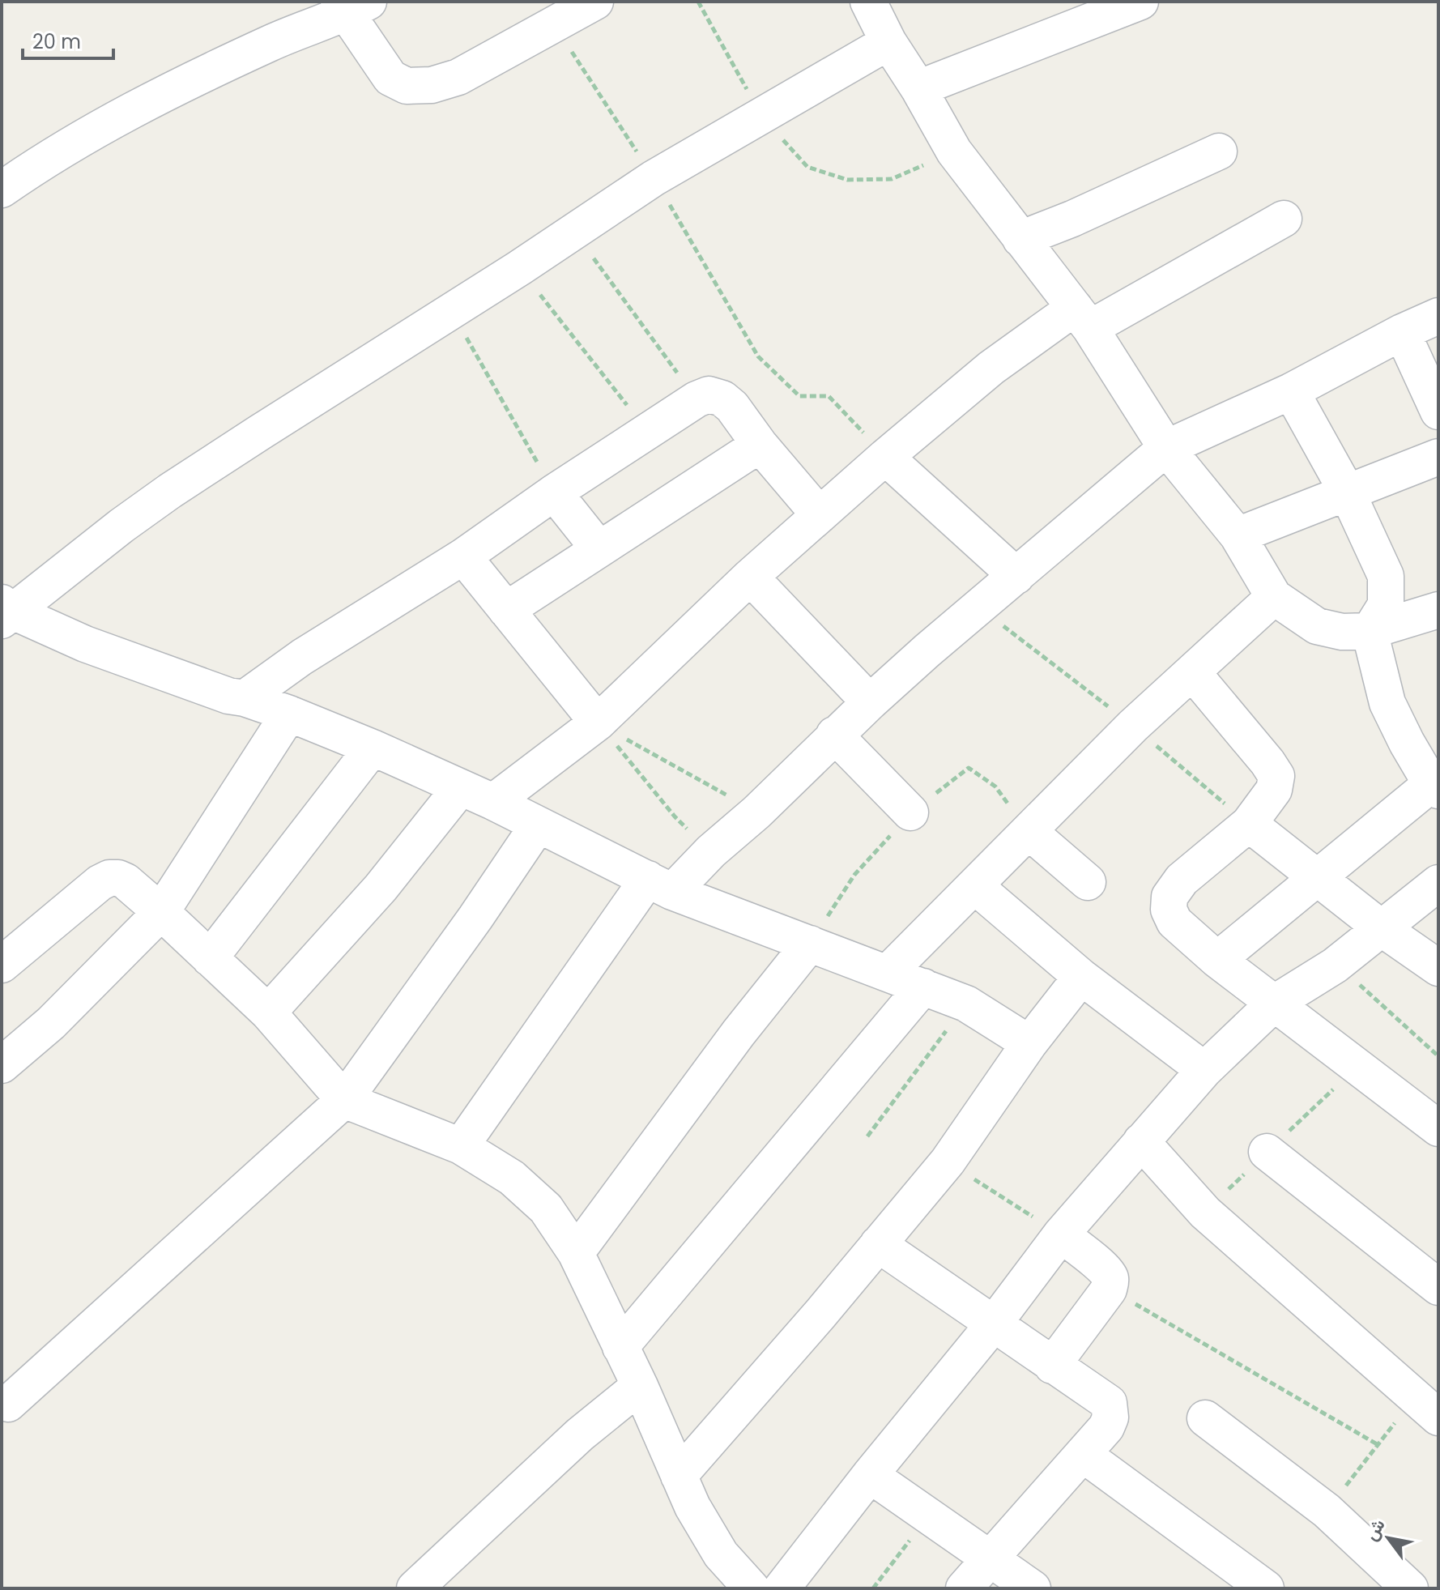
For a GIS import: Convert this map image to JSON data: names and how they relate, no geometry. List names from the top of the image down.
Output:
{
  "scale_bar": "20 m",
  "north": "top left"
}
